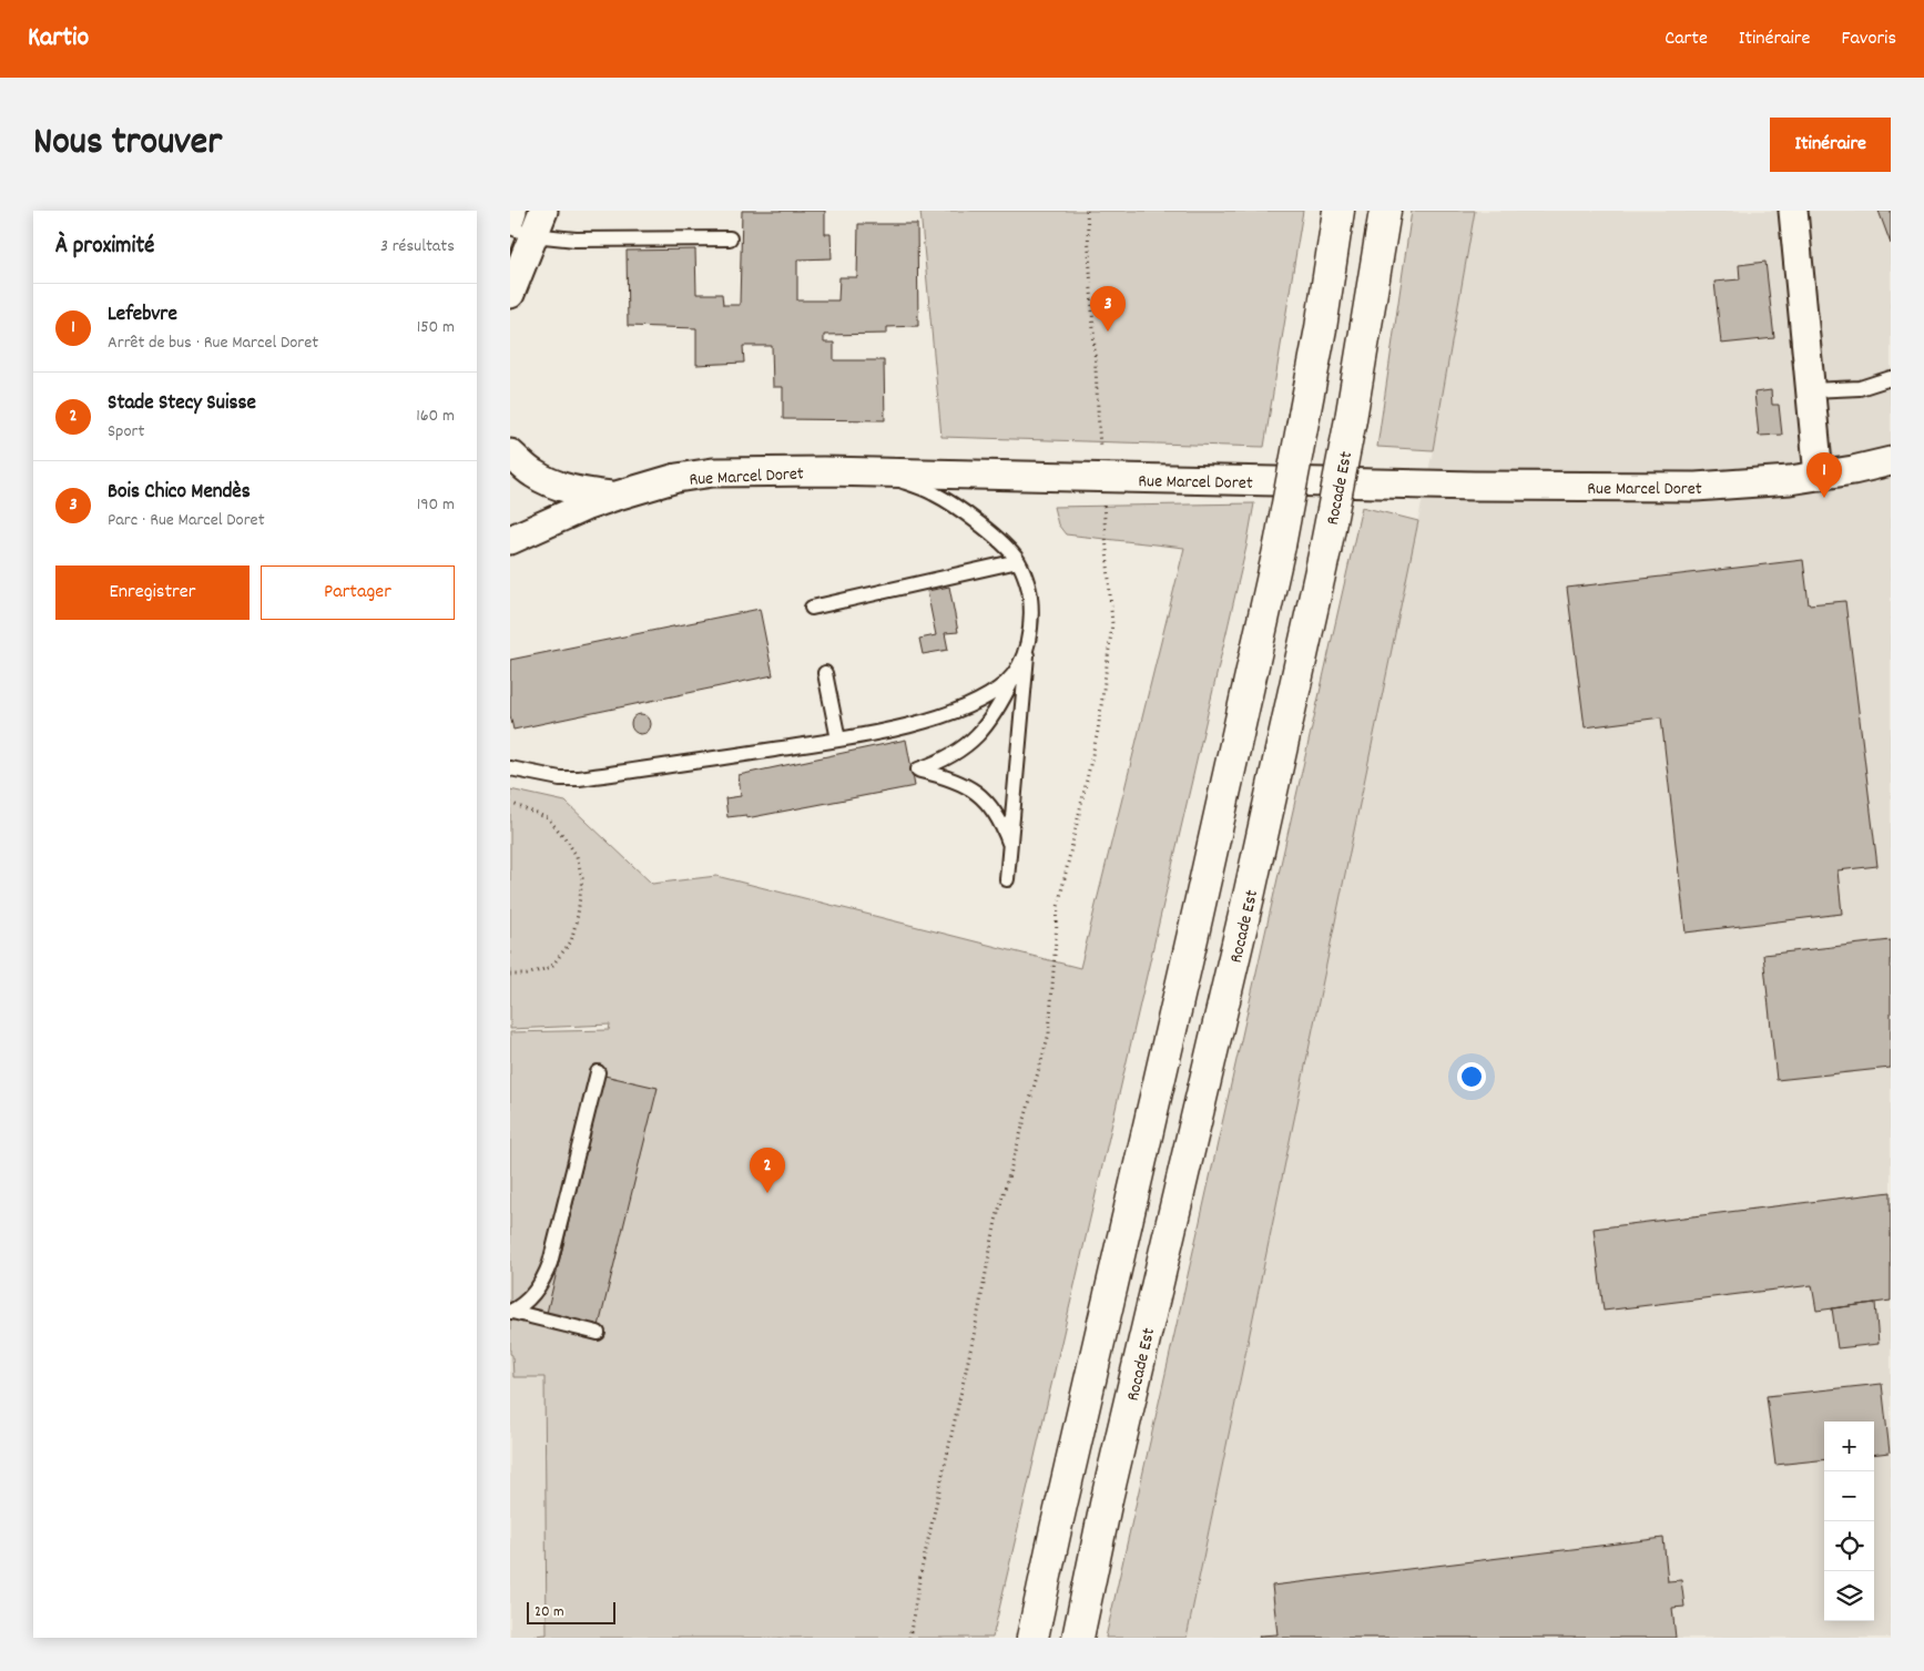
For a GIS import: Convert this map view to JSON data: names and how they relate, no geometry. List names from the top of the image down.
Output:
{
  "streets": {
    "highway": ["Rocade Est"],
    "street": ["Rue Marcel Doret"]
  },
  "scale_bar": "20 m",
  "page": {
    "header": "Kartio",
    "nav": ["Carte", "Itinéraire", "Favoris"],
    "title": "Nous trouver",
    "buttons": [
      "Itinéraire",
      ["Enregistrer", "Partager"]
    ],
    "heading": ["À proximité", "3 résultats"],
    "list": [
      {
        "mark": "1",
        "name": "Lefebvre",
        "note": "Arrêt de bus · Rue Marcel Doret",
        "value": "150 m"
      },
      {
        "mark": "2",
        "name": "Stade Stecy Suisse",
        "note": "Sport",
        "value": "160 m"
      },
      {
        "mark": "3",
        "name": "Bois Chico Mendès",
        "note": "Parc · Rue Marcel Doret",
        "value": "190 m"
      }
    ],
    "pins": ["3", "1", "2"],
    "map_buttons": ["+", "−"],
    "scale": "20 m"
  }
}
